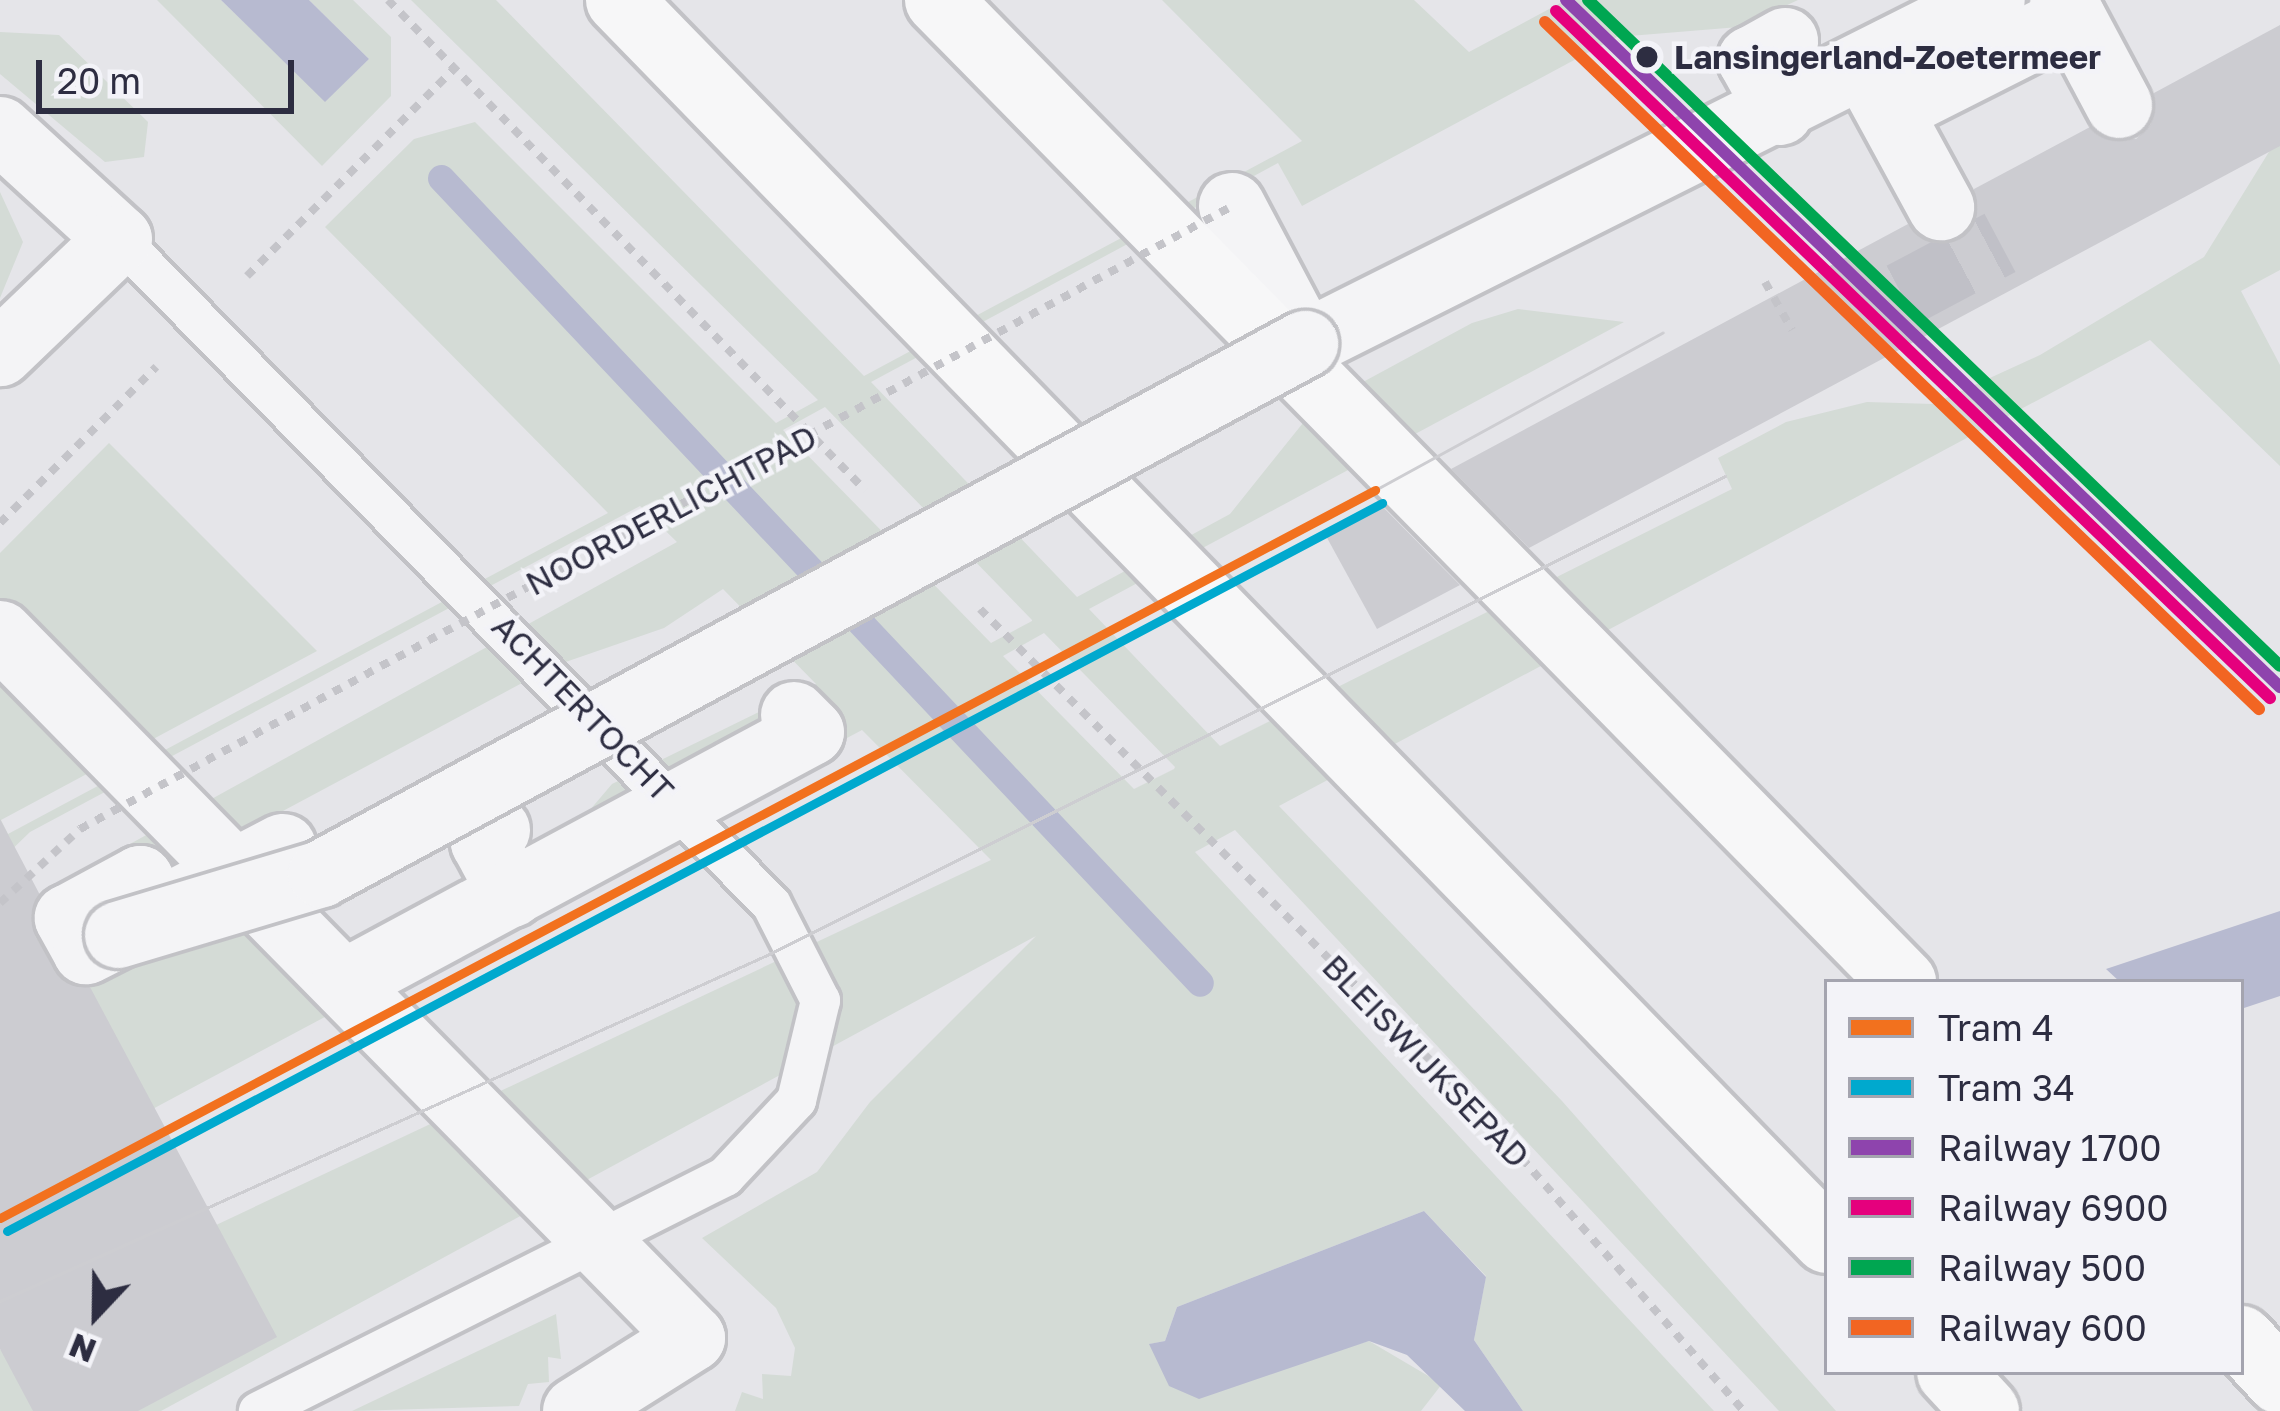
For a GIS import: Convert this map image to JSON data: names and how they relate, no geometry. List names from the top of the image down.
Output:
{
  "streets": {
    "lane": ["ACHTERTOCHT"],
    "path": ["NOORDERLICHTPAD", "BLEISWIJKSEPAD"]
  },
  "places": ["Lansingerland-Zoetermeer"],
  "lines": [
    "rail line 1700",
    "rail line 500",
    "rail line 6900",
    "rail line 600",
    "tram line 4",
    "tram line 34"
  ],
  "legend": [
    "Tram 4",
    "Tram 34",
    "Railway 1700",
    "Railway 6900",
    "Railway 500",
    "Railway 600"
  ],
  "scale_bar": "20 m",
  "north": "bottom"
}
